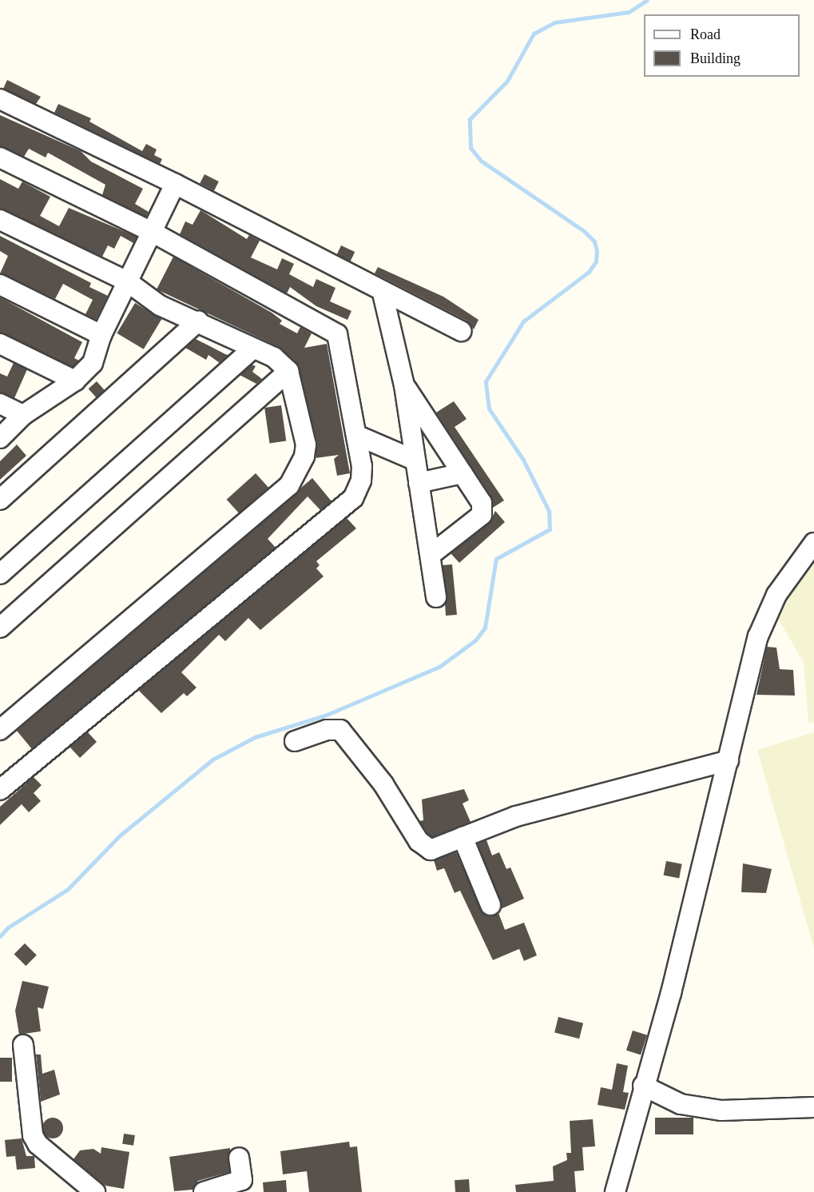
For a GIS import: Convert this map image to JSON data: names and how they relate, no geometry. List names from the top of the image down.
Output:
{
  "legend": ["Road", "Building"]
}
